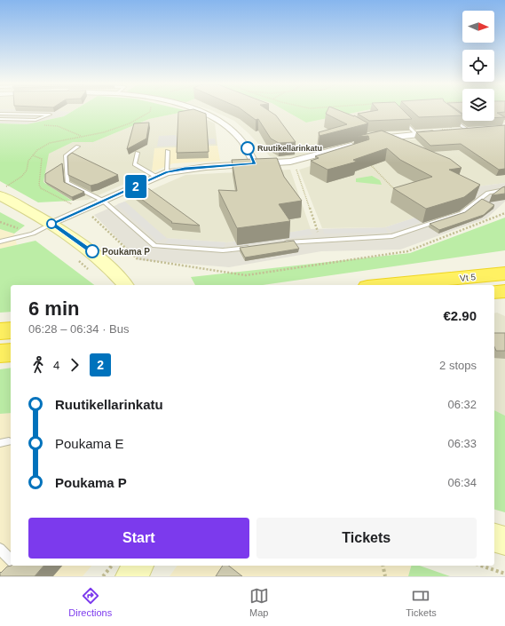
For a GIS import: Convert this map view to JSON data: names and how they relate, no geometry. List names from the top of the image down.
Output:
{
  "streets": {
    "highway": ["Vt 5"]
  },
  "places": ["Ruutikellarinkatu", "Poukama P"],
  "lines": ["bus line 2"],
  "north": "right",
  "page": {
    "on_map": "2",
    "heading": ["6 min", "06:28 – 06:34 · Bus", "€2.90"],
    "legs": ["4", "2", "2 stops"],
    "list": [
      {
        "name": "Ruutikellarinkatu",
        "value": "06:32"
      },
      {
        "name": "Poukama E",
        "value": "06:33"
      },
      {
        "name": "Poukama P",
        "value": "06:34"
      }
    ],
    "buttons": ["Start", "Tickets"],
    "tabs": ["Directions", "Map", "Tickets"]
  }
}
